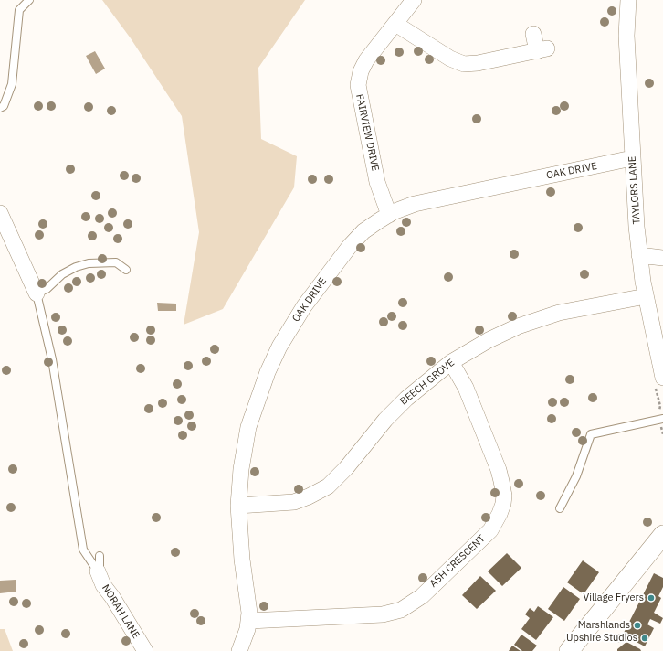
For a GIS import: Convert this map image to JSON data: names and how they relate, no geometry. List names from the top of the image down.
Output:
{
  "streets": {
    "street": [
      "FAIRVIEW DRIVE",
      "OAK DRIVE",
      "TAYLORS LANE",
      "BEECH GROVE",
      "ASH CRESCENT",
      "NORAH LANE"
    ]
  },
  "crossings": [
    ["FAIRVIEW DRIVE", "OAK DRIVE"],
    ["OAK DRIVE", "TAYLORS LANE"],
    ["OAK DRIVE", "BEECH GROVE"],
    ["OAK DRIVE", "ASH CRESCENT"],
    ["TAYLORS LANE", "BEECH GROVE"],
    ["BEECH GROVE", "ASH CRESCENT"]
  ],
  "places": ["Village Fryers", "Marshlands", "Upshire Studios"]
}
